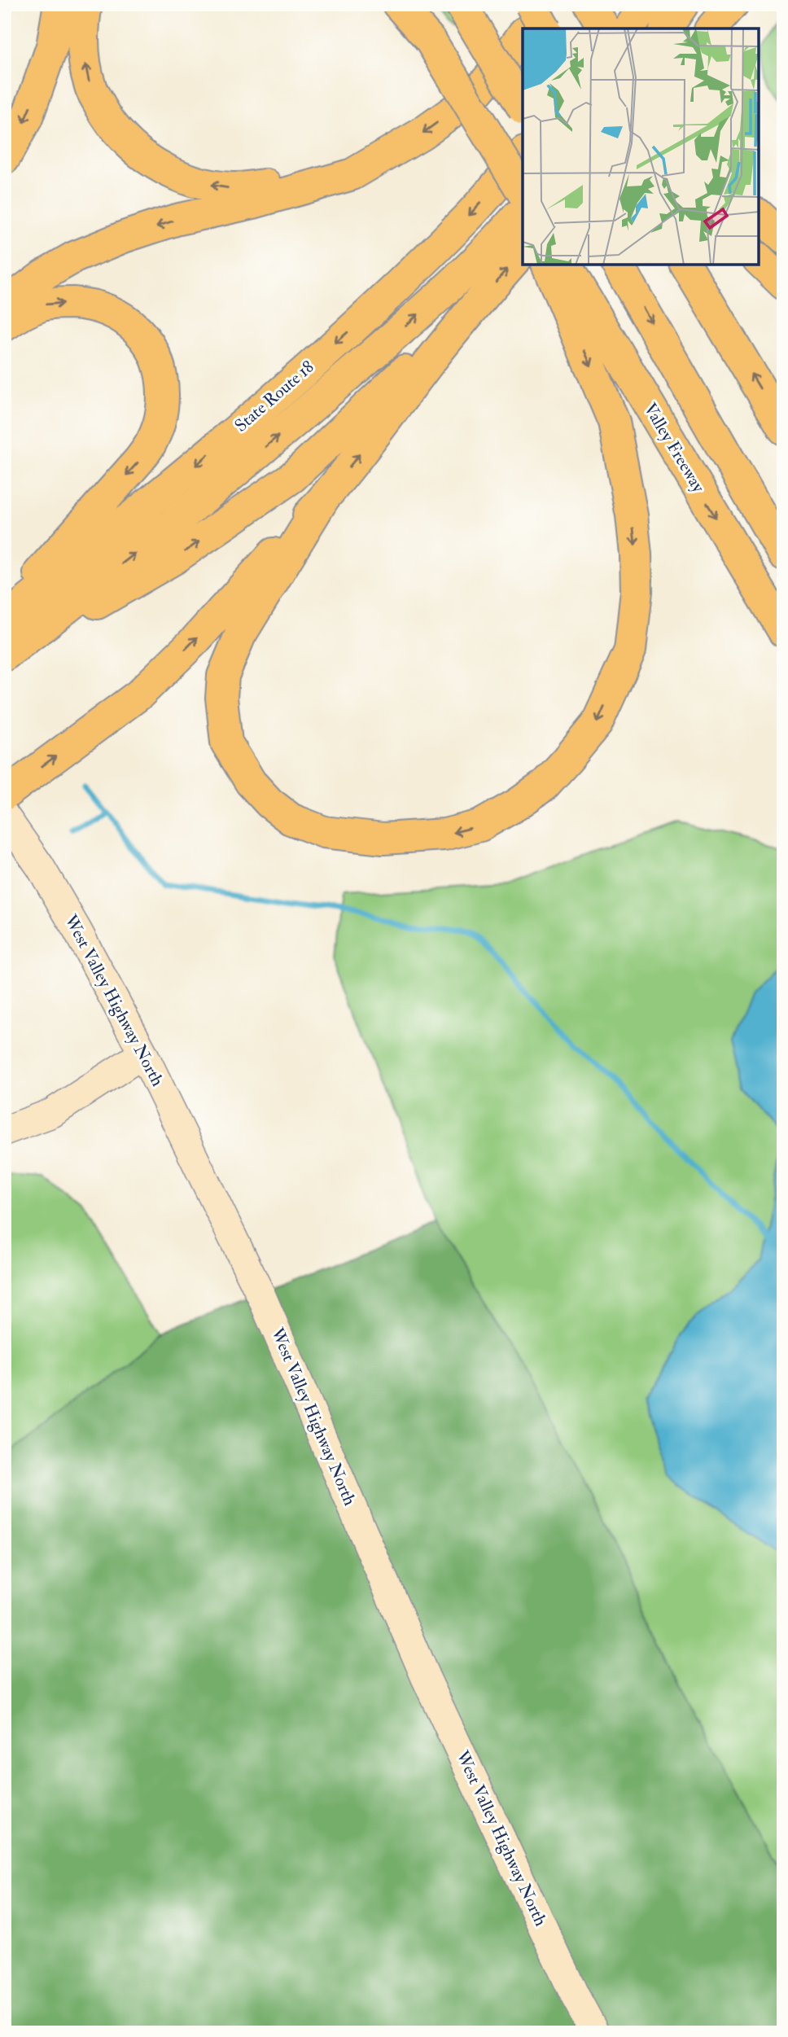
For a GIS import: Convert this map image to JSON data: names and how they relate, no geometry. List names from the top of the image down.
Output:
{
  "streets": {
    "highway": ["State Route 18", "Valley Freeway"],
    "main road": ["West Valley Highway North"]
  }
}
